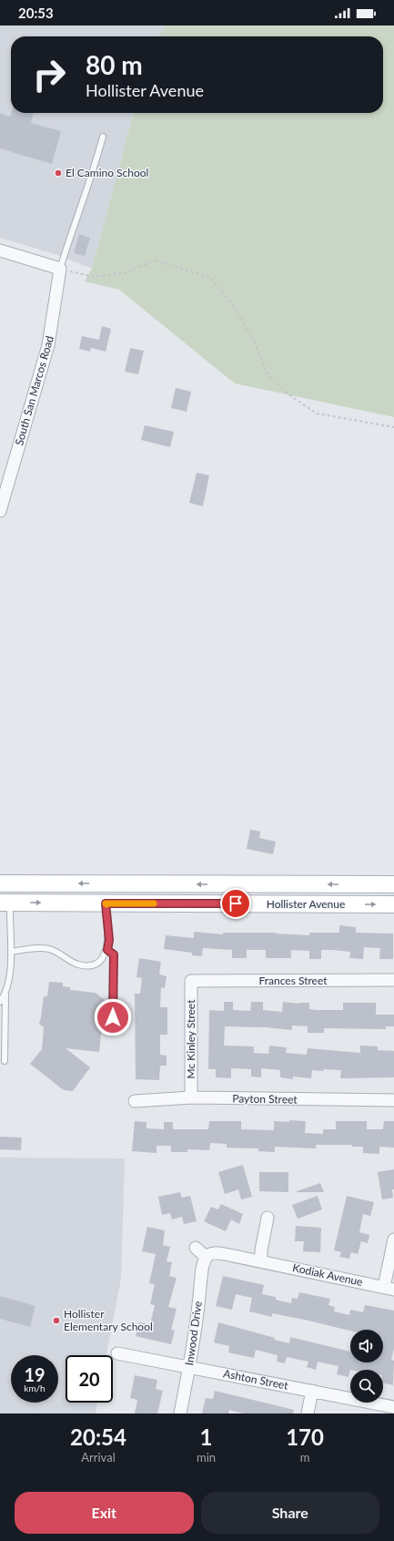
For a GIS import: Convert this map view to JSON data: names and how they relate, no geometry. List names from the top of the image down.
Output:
{
  "streets": {
    "main road": ["Hollister Avenue"],
    "street": [
      "South San Marcos Road",
      "Frances Street",
      "Mc Kinley Street",
      "Payton Street",
      "Kodiak Avenue",
      "Inwood Drive",
      "Ashton Street"
    ]
  },
  "crossings": [
    ["Frances Street", "Mc Kinley Street"],
    ["Mc Kinley Street", "Payton Street"],
    ["Kodiak Avenue", "Inwood Drive"],
    ["Inwood Drive", "Ashton Street"]
  ],
  "places": ["El Camino School", "Hollister Elementary School"],
  "page": {
    "status": "20:53",
    "turn": ["80 m", "Hollister Avenue"],
    "speed": "19 km/h",
    "limit": "20",
    "eta": [
      "20:54",
      "Arrival",
      "1",
      "min",
      "170",
      "m"
    ],
    "buttons": ["Exit", "Share"]
  }
}
